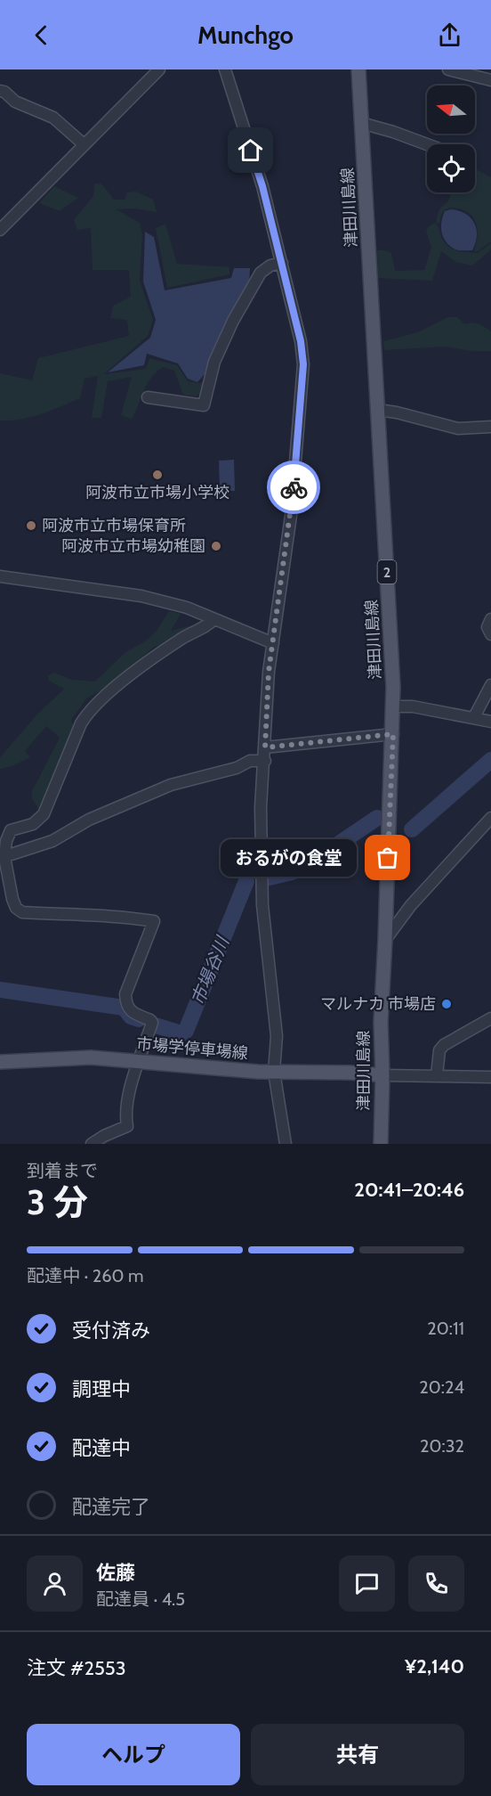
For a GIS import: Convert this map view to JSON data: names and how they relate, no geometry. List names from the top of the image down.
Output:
{
  "streets": {
    "main road": ["津田川島線", "2", "市場学停車場線"]
  },
  "crossings": [
    ["津田川島線", "市場学停車場線"]
  ],
  "water": ["市場谷川"],
  "places": [
    "阿波市立市場小学校",
    "阿波市立市場保育所",
    "阿波市立市場幼稚園",
    "おるがの食堂",
    "マルナカ 市場店"
  ],
  "north": "left",
  "page": {
    "header": "Munchgo",
    "bubble": "おるがの食堂",
    "heading": ["3 分", "到着まで", "20:41–20:46"],
    "panel": [
      "佐藤",
      "配達員 · 4.5",
      "注文 #2553",
      "¥2,140"
    ],
    "bar": "配達中 · 260 m",
    "list": [
      ["受付済み", "20:11"],
      ["調理中", "20:24"],
      ["配達中", "20:32"],
      "配達完了"
    ],
    "buttons": ["ヘルプ", "共有"]
  }
}
